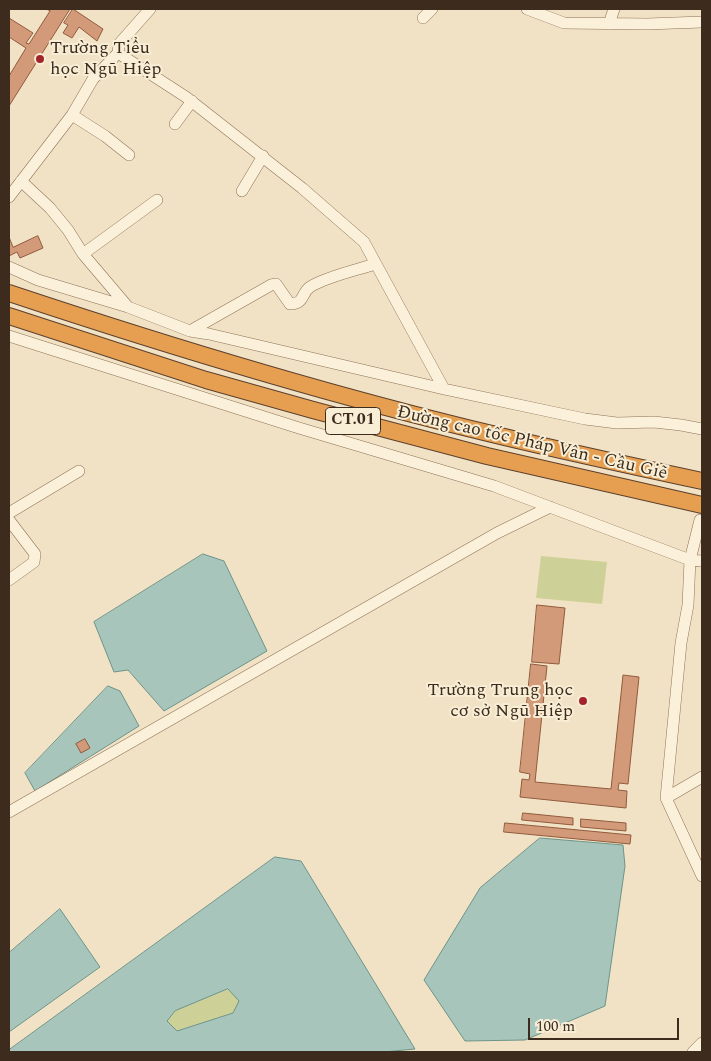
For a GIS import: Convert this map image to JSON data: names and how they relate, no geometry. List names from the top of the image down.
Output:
{
  "streets": {
    "highway": ["CT.01", "Đường cao tốc Pháp Vân - Cầu Giẽ"]
  },
  "places": ["Trường Tiểu học Ngũ Hiệp", "Trường Trung học cơ sở Ngũ Hiệp"],
  "scale_bar": "100 m"
}
